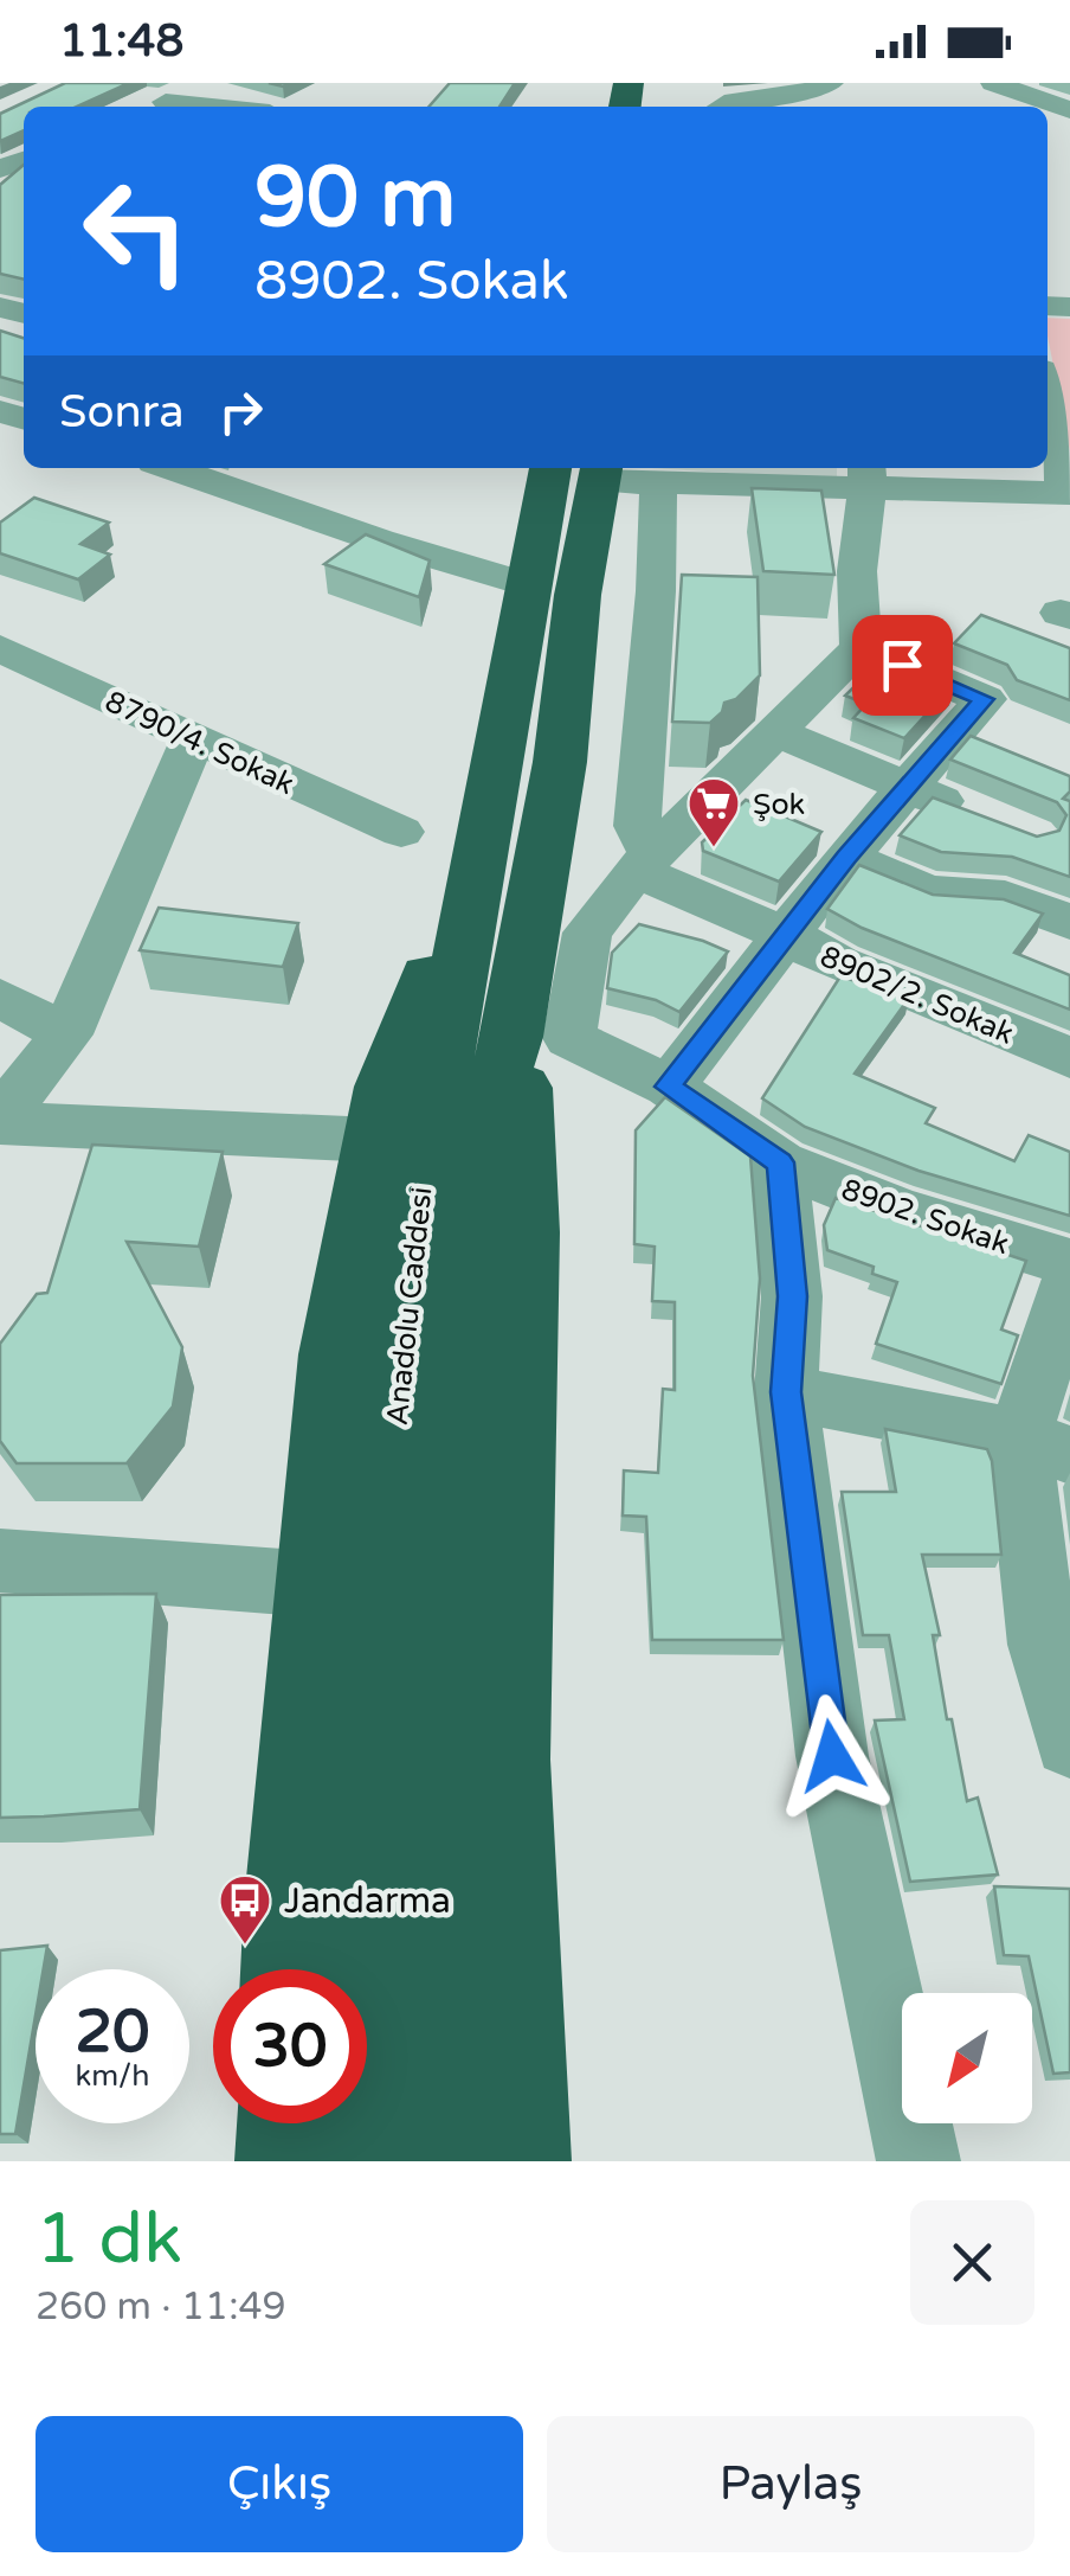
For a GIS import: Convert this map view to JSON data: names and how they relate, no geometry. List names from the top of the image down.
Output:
{
  "streets": {
    "highway": ["Anadolu Caddesi"],
    "street": ["8790/4. Sokak", "8902/2. Sokak", "8902. Sokak"]
  },
  "crossings": [
    ["8902/2. Sokak", "8902. Sokak"]
  ],
  "places": {
    "supermarket": ["Şok"],
    "bus stop": ["Jandarma"]
  },
  "north": "bottom left",
  "page": {
    "status": "11:48",
    "turn": ["90 m", "8902. Sokak"],
    "then": "Sonra",
    "speed": "20 km/h",
    "limit": "30",
    "heading": ["1 dk", "260 m · 11:49"],
    "buttons": ["Çıkış", "Paylaş"]
  }
}
